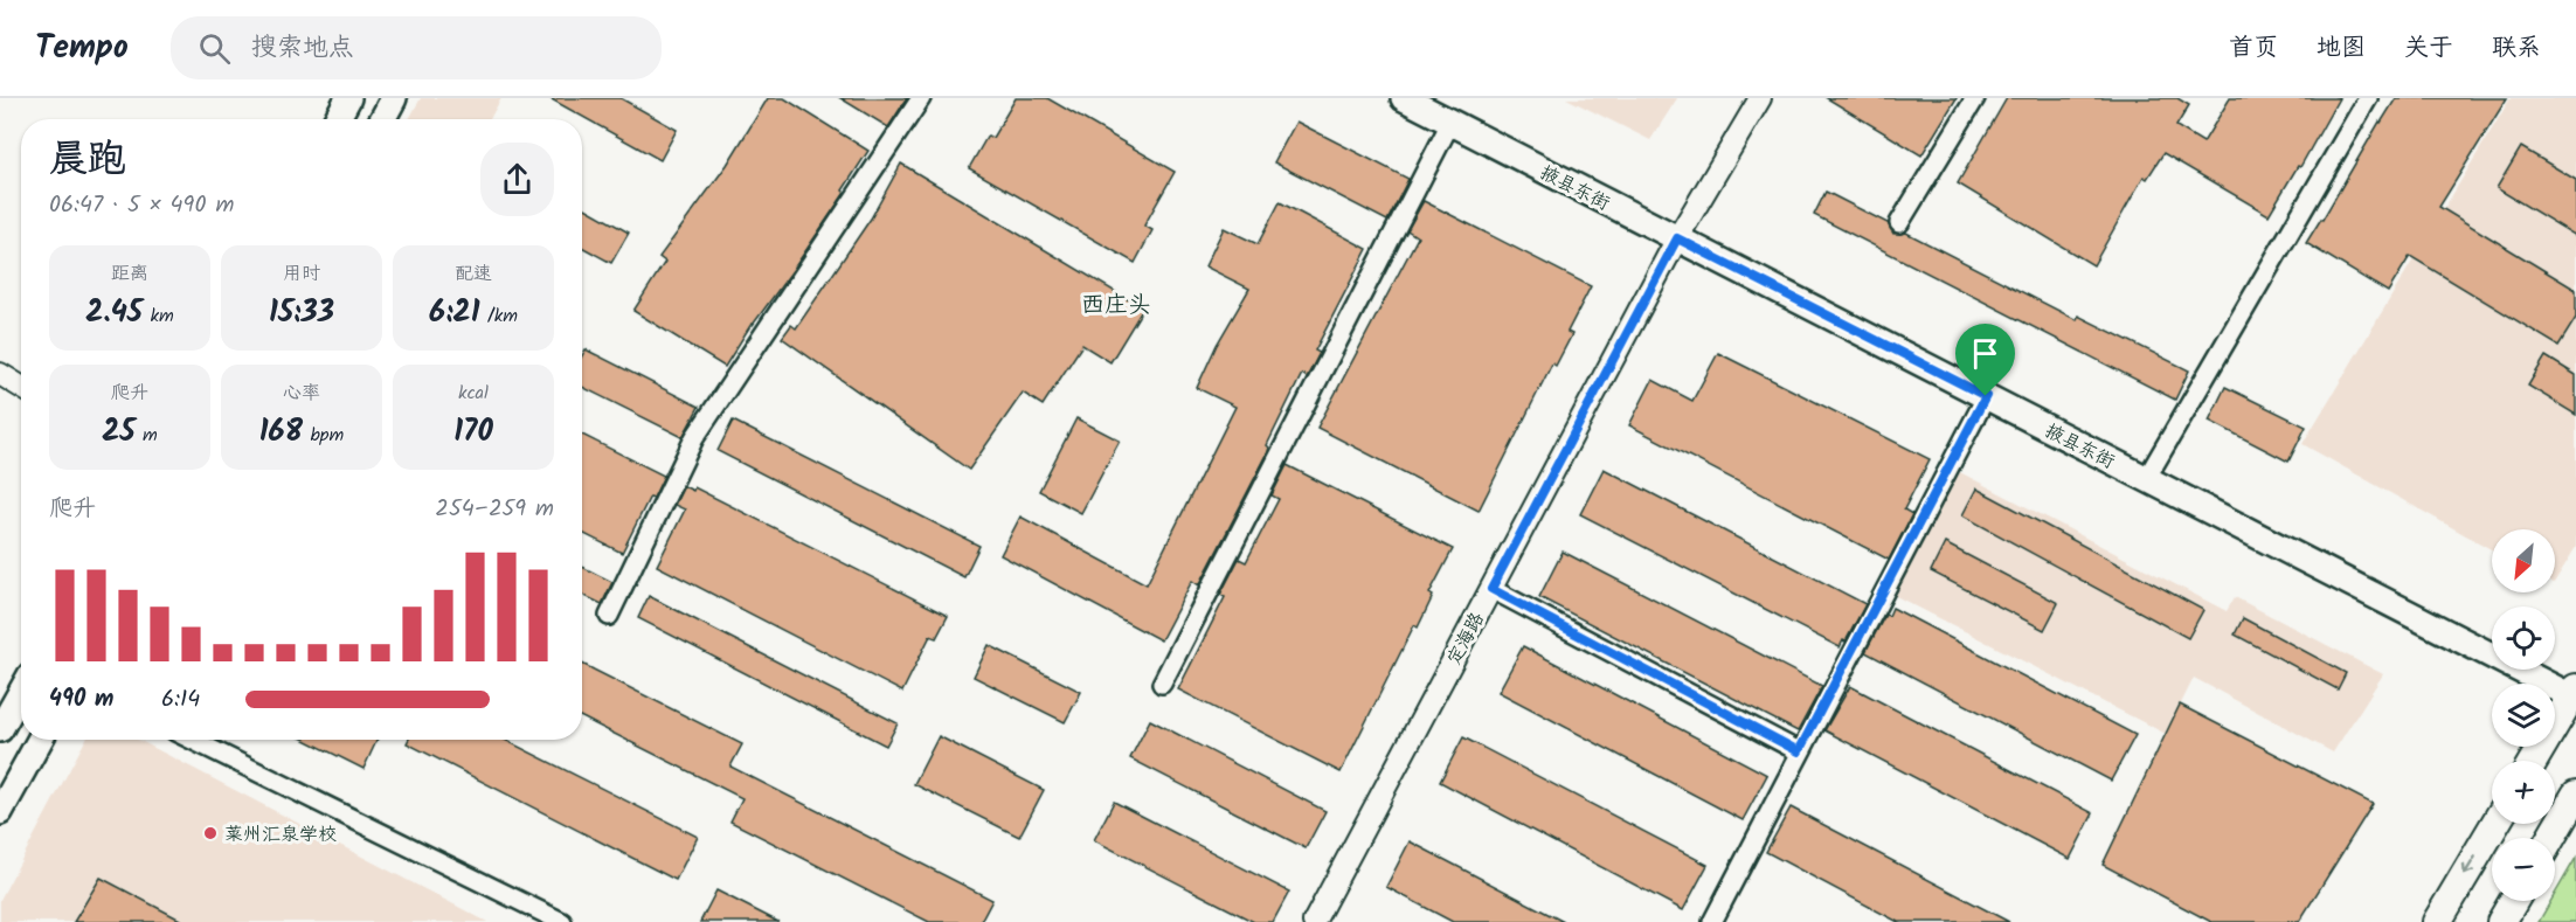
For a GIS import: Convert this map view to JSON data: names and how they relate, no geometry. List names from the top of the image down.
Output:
{
  "streets": {
    "main road": ["掖县东街"],
    "street": ["定海路"]
  },
  "crossings": [
    ["掖县东街", "定海路"]
  ],
  "districts": ["西庄头"],
  "places": ["莱州汇泉学校"],
  "north": "bottom left",
  "page": {
    "header": "Tempo",
    "search": "搜索地点",
    "nav": [
      "首页",
      "地图",
      "关于",
      "联系"
    ],
    "heading": ["晨跑", "06:47 · 5 × 490 m"],
    "stats": [
      ["距离", "2.45 km"],
      ["用时", "15:33"],
      ["配速", "6:21 /km"],
      ["爬升", "25 m"],
      ["心率", "168 bpm"],
      ["kcal", "170"]
    ],
    "chart": ["爬升", "254–259 m"],
    "map_buttons": ["+", "−"],
    "list": [
      {
        "name": "490 m",
        "note": "6:14"
      }
    ]
  }
}
